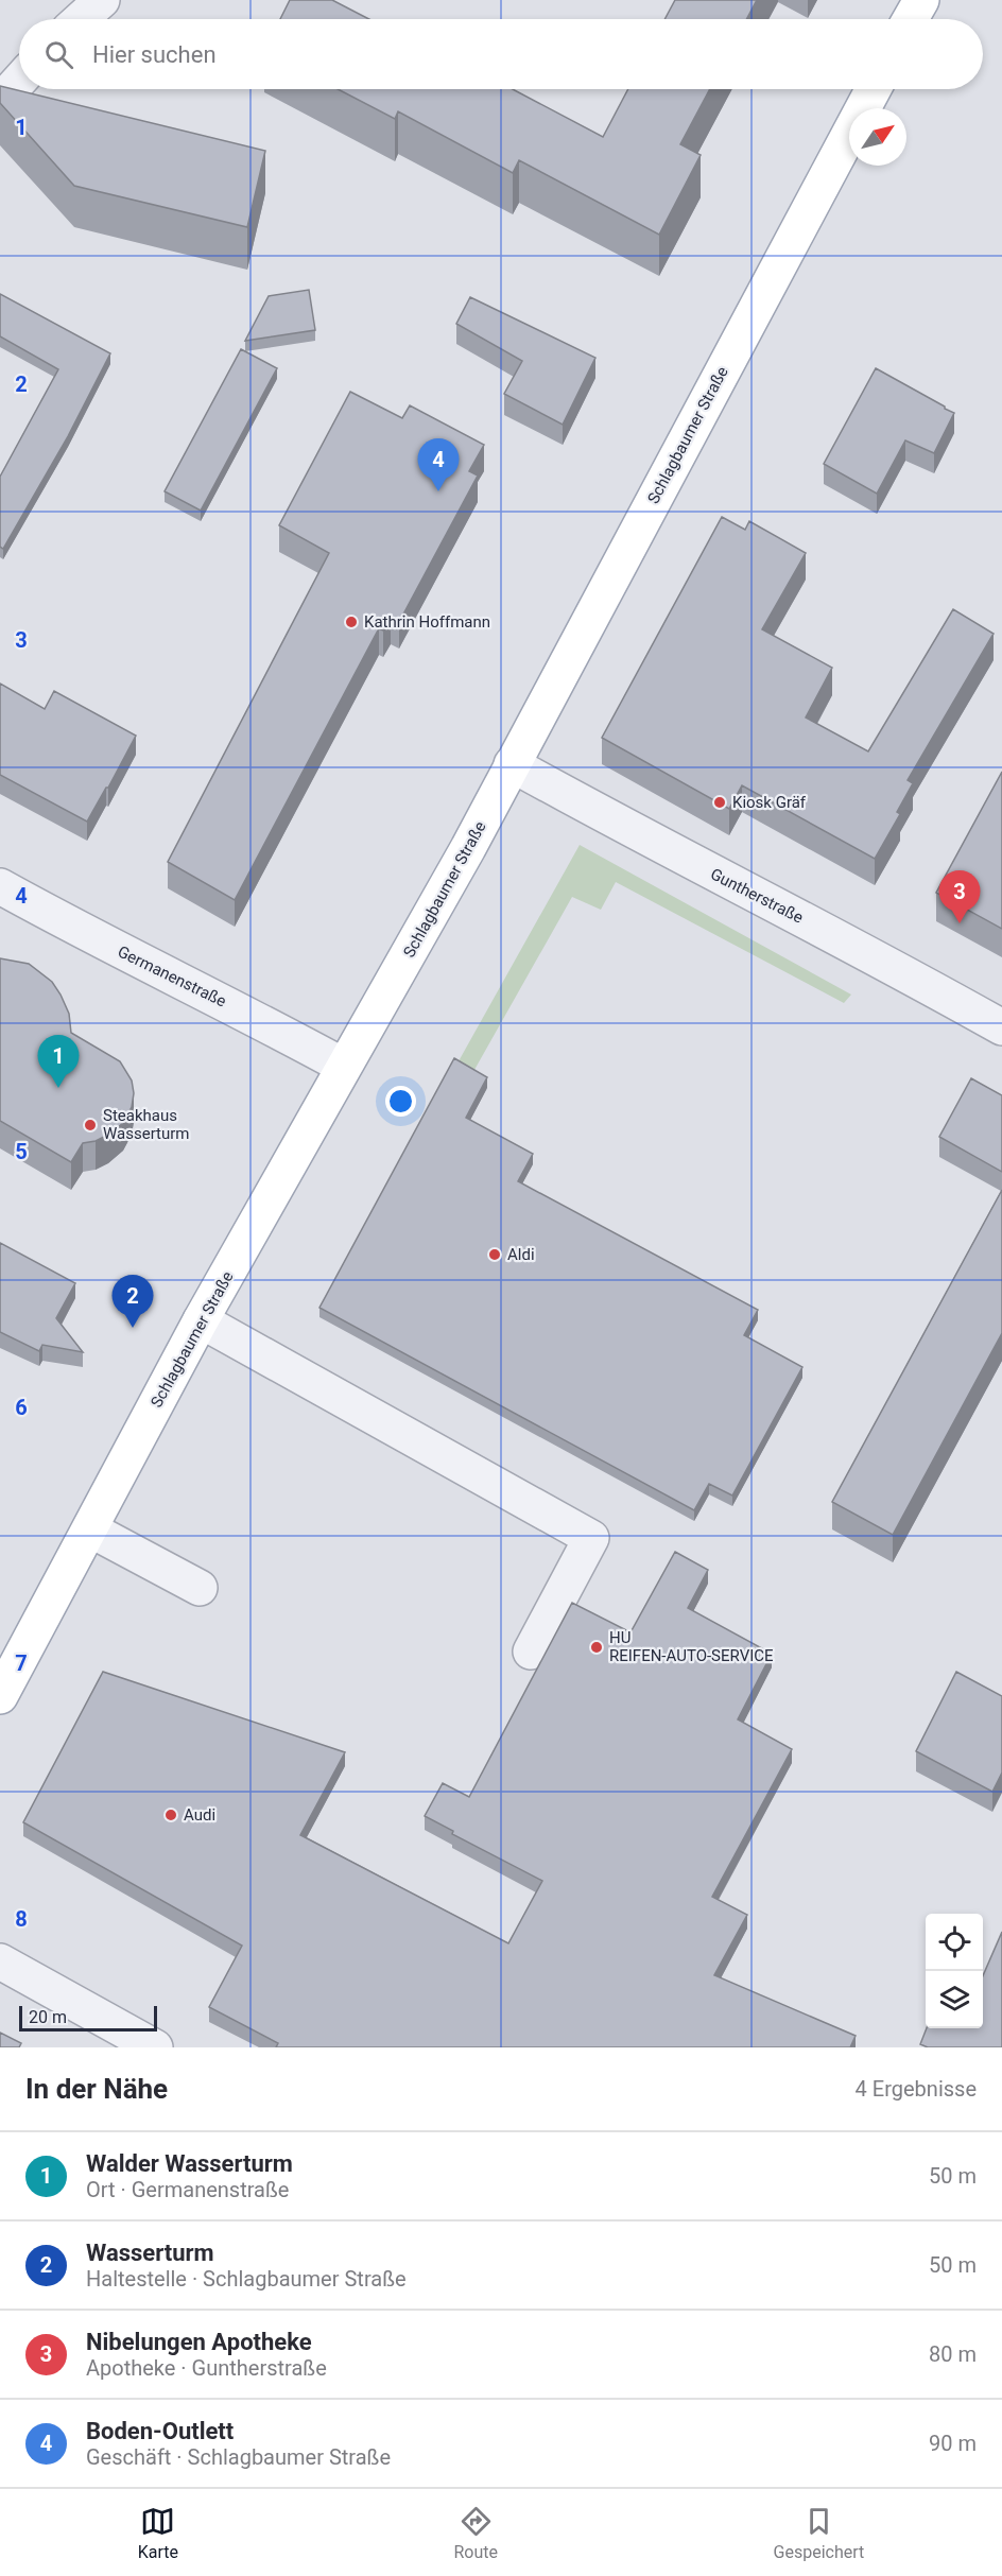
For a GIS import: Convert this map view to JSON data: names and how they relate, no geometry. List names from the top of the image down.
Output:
{
  "streets": {
    "main road": ["Schlagbaumer Straße"],
    "street": ["Guntherstraße", "Germanenstraße"]
  },
  "crossings": [
    ["Schlagbaumer Straße", "Guntherstraße"],
    ["Schlagbaumer Straße", "Germanenstraße"]
  ],
  "places": [
    "Kathrin Hoffmann",
    "Kiosk Gräf",
    "Steakhaus Wasserturm",
    "Aldi",
    "HU REIFEN-AUTO-SERVICE",
    "Audi"
  ],
  "scale_bar": "20 m",
  "north": "top right",
  "page": {
    "search": "Hier suchen",
    "pins": [
      "4",
      "3",
      "1",
      "2"
    ],
    "scale": "20 m",
    "heading": ["In der Nähe", "4 Ergebnisse"],
    "list": [
      {
        "mark": "1",
        "name": "Walder Wasserturm",
        "note": "Ort · Germanenstraße",
        "value": "50 m"
      },
      {
        "mark": "2",
        "name": "Wasserturm",
        "note": "Haltestelle · Schlagbaumer Straße",
        "value": "50 m"
      },
      {
        "mark": "3",
        "name": "Nibelungen Apotheke",
        "note": "Apotheke · Guntherstraße",
        "value": "80 m"
      },
      {
        "mark": "4",
        "name": "Boden-Outlett",
        "note": "Geschäft · Schlagbaumer Straße",
        "value": "90 m"
      }
    ],
    "nav": ["Karte", "Route", "Gespeichert"]
  },
  "grid": {
    "rows": [
      "1",
      "2",
      "3",
      "4",
      "5",
      "6",
      "7",
      "8"
    ]
  }
}
